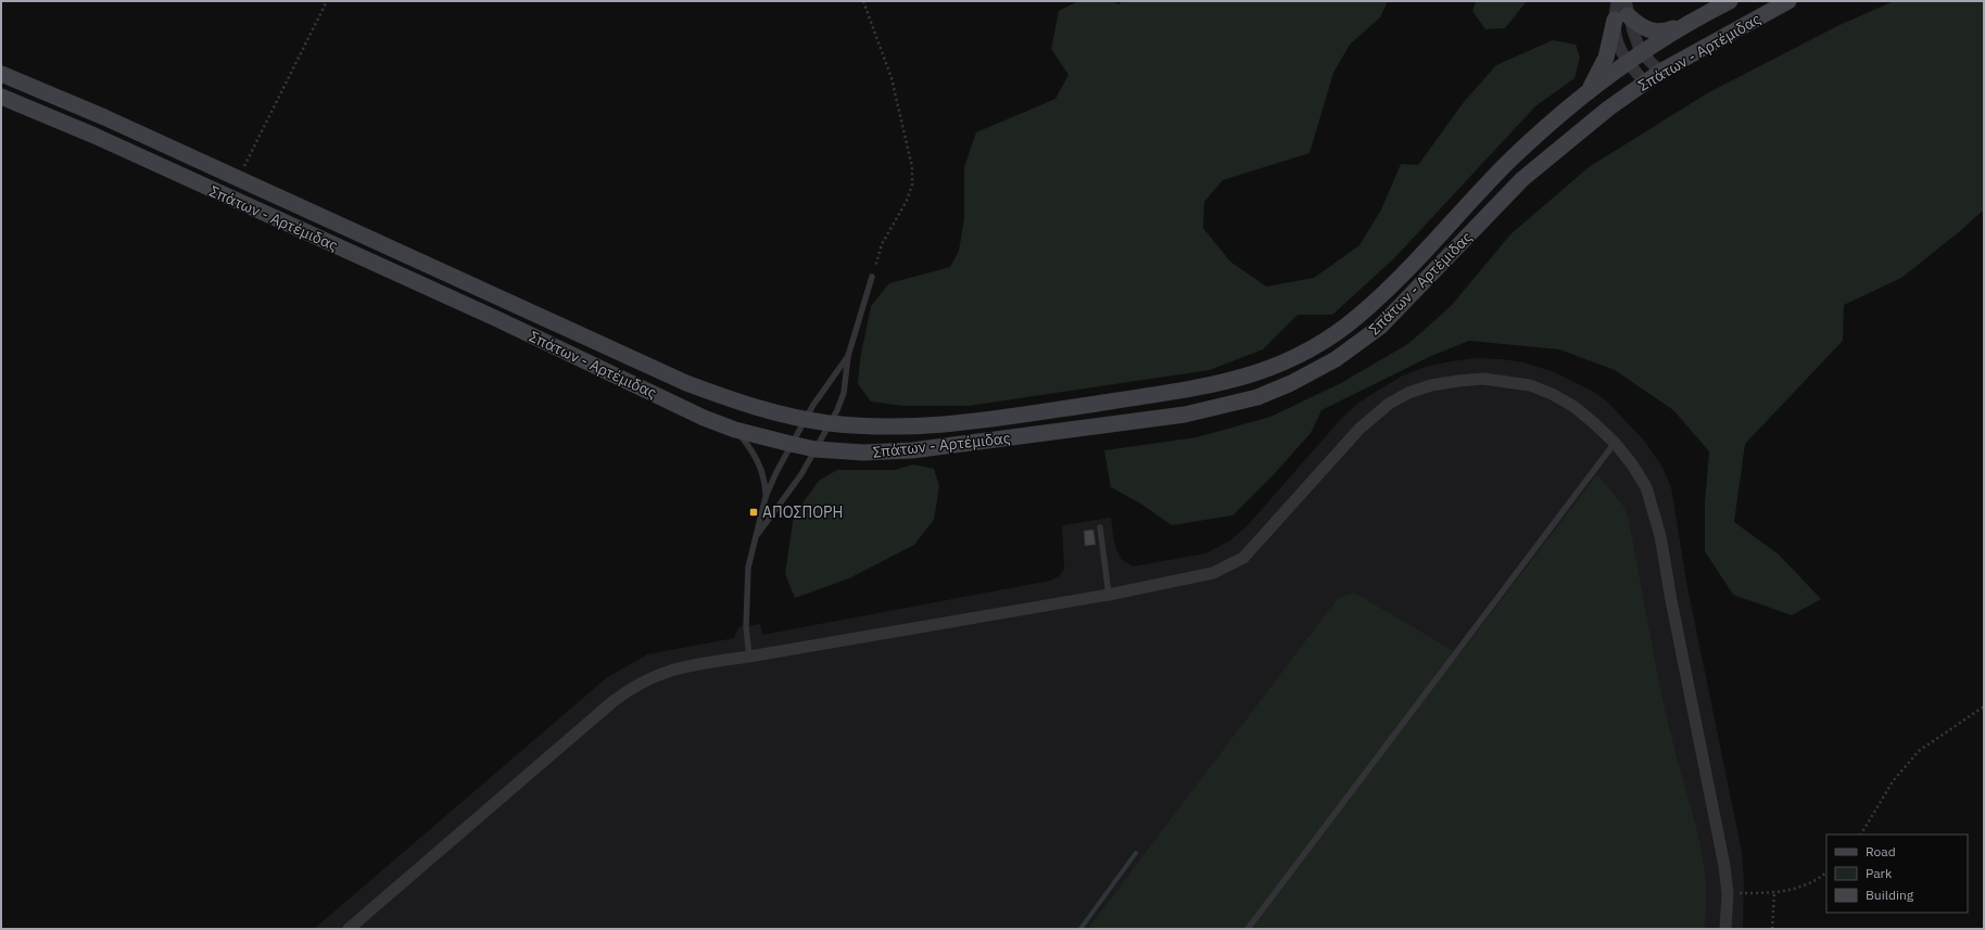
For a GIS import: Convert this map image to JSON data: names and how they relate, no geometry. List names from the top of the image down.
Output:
{
  "streets": {
    "main road": ["Σπάτων - Αρτέμιδας"]
  },
  "places": {
    "transit": ["ΑΠΟΣΠΟΡΗ"]
  },
  "legend": ["Road", "Park", "Building"]
}
